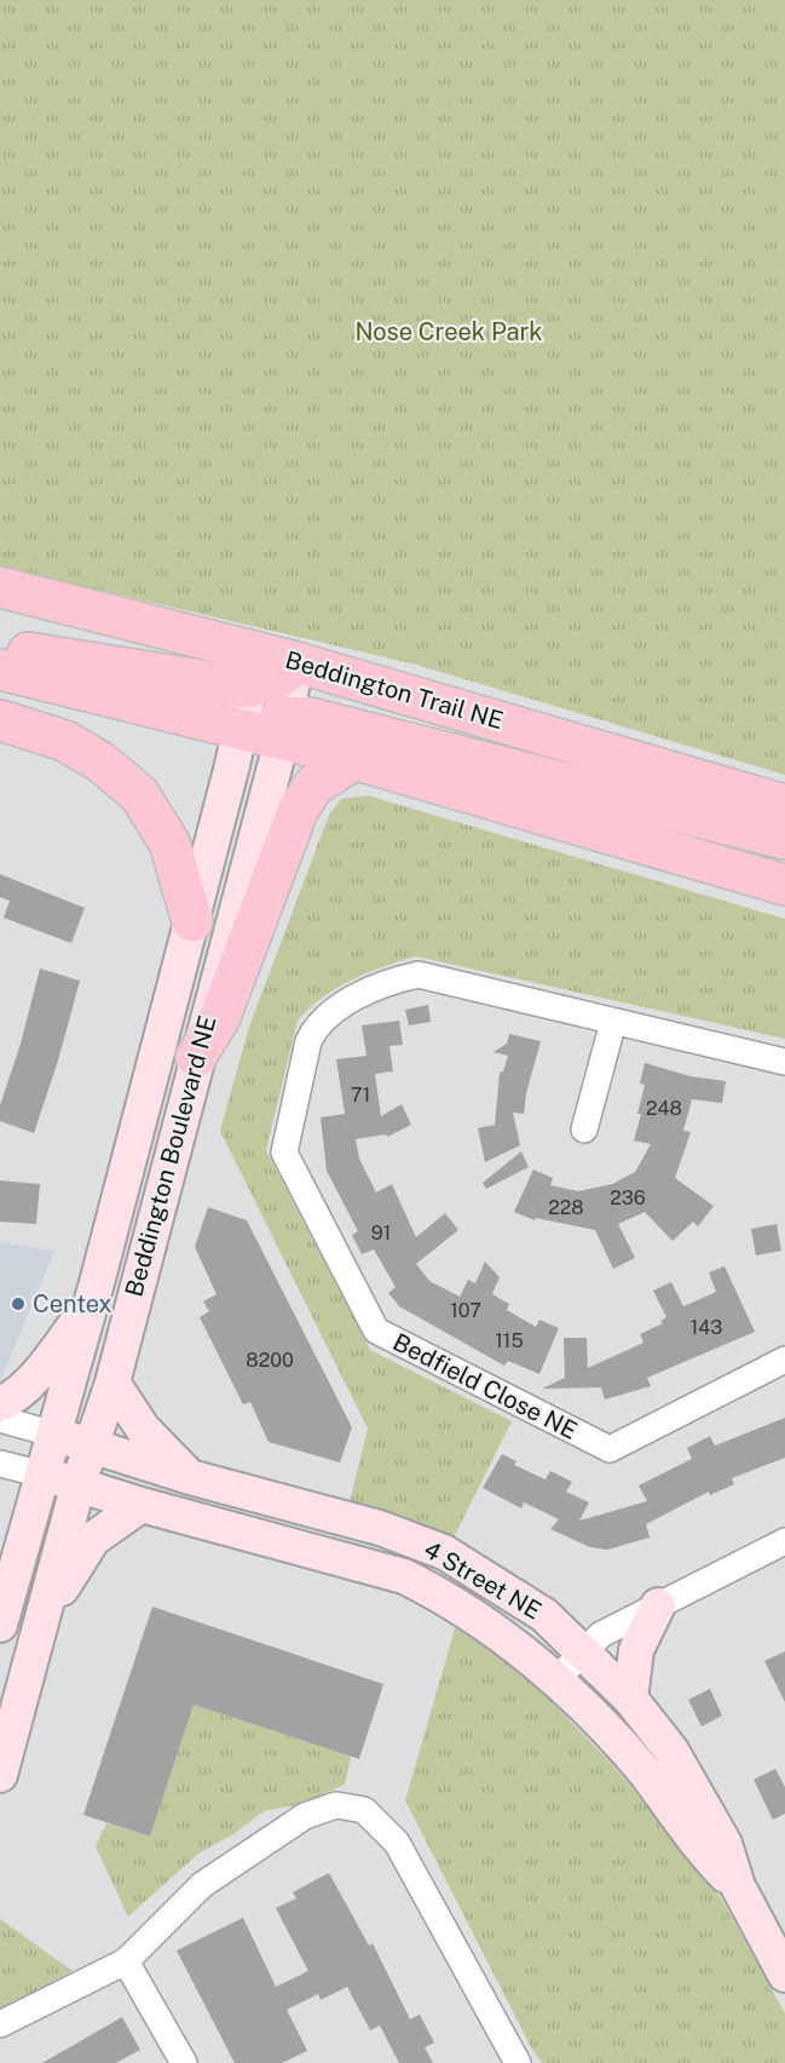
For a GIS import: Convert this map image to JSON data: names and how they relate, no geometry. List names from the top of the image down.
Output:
{
  "streets": {
    "main road": ["Beddington Trail NE", "Beddington Boulevard NE", "4 Street NE"],
    "street": ["Bedfield Close NE"]
  },
  "crossings": [
    ["Beddington Trail NE", "Beddington Boulevard NE"],
    ["Beddington Boulevard NE", "4 Street NE"]
  ],
  "parks": ["Nose Creek Park"],
  "places": ["Centex"],
  "house_numbers": [
    "71",
    "248",
    "236",
    "228",
    "91",
    "107",
    "143",
    "115",
    "8200"
  ]
}
